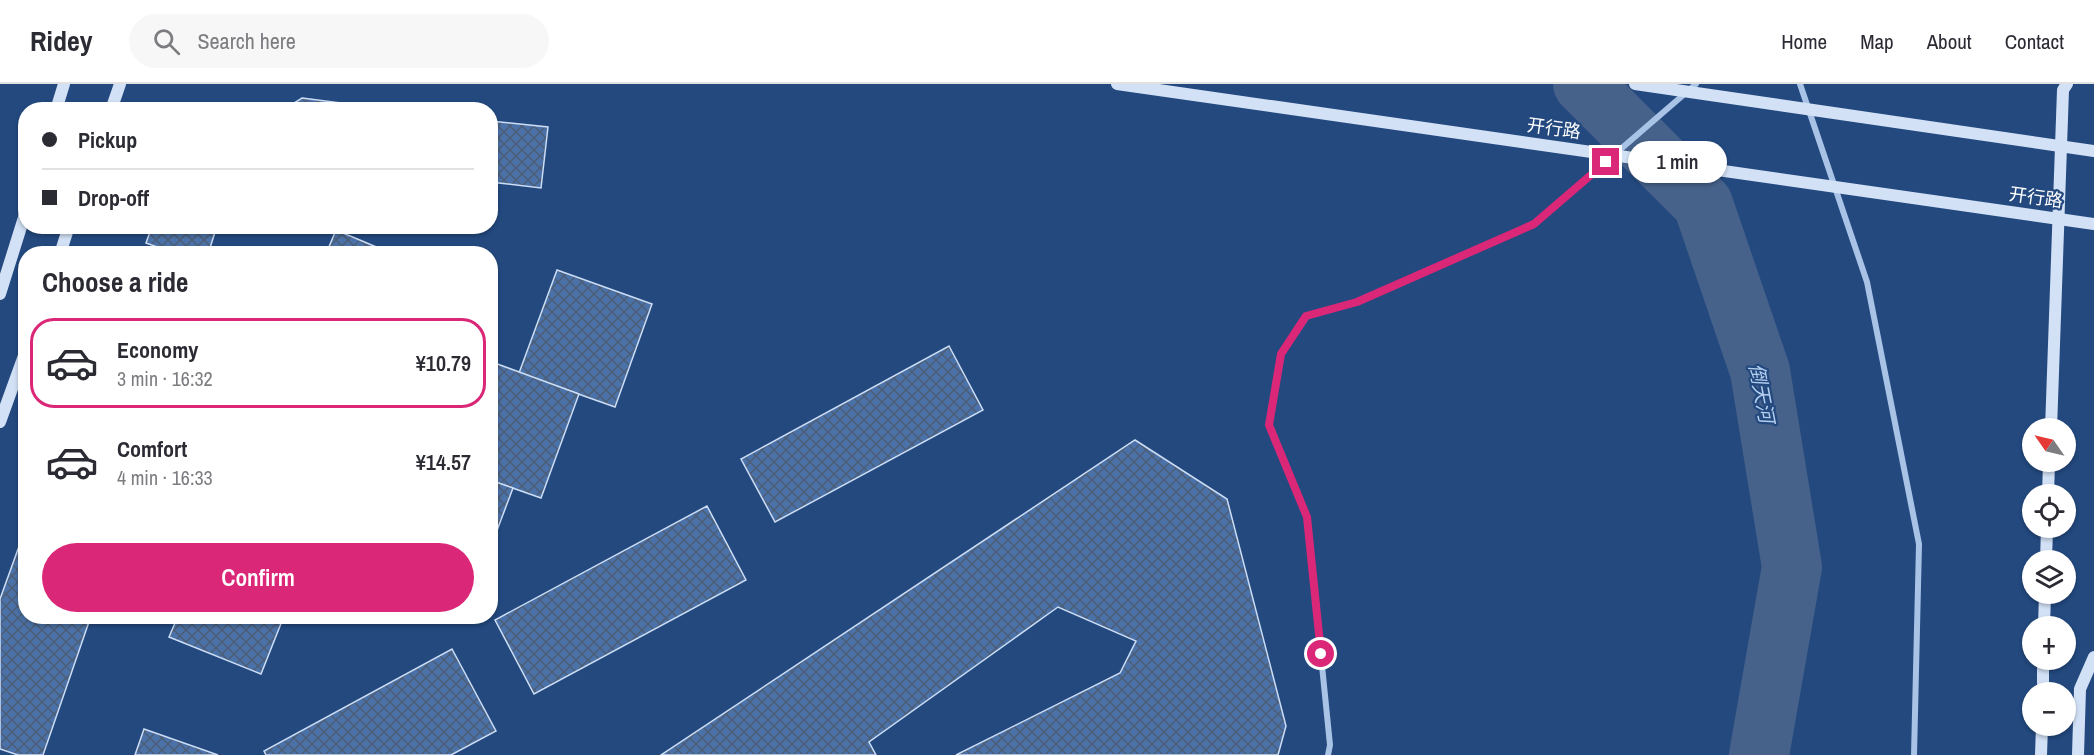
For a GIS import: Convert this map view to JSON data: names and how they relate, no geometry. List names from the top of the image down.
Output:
{
  "streets": {
    "main road": ["开行路"]
  },
  "water": ["倒天河"],
  "north": "top left",
  "page": {
    "header": "Ridey",
    "search": "Search here",
    "nav": [
      "Home",
      "Map",
      "About",
      "Contact"
    ],
    "banner": ["Pickup", "Drop-off"],
    "bubble": "1 min",
    "heading": "Choose a ride",
    "list": [
      {
        "name": "Economy",
        "note": "3 min · 16:32",
        "value": "¥10.79"
      },
      {
        "name": "Comfort",
        "note": "4 min · 16:33",
        "value": "¥14.57"
      }
    ],
    "map_buttons": ["+", "−"],
    "buttons": "Confirm"
  }
}
